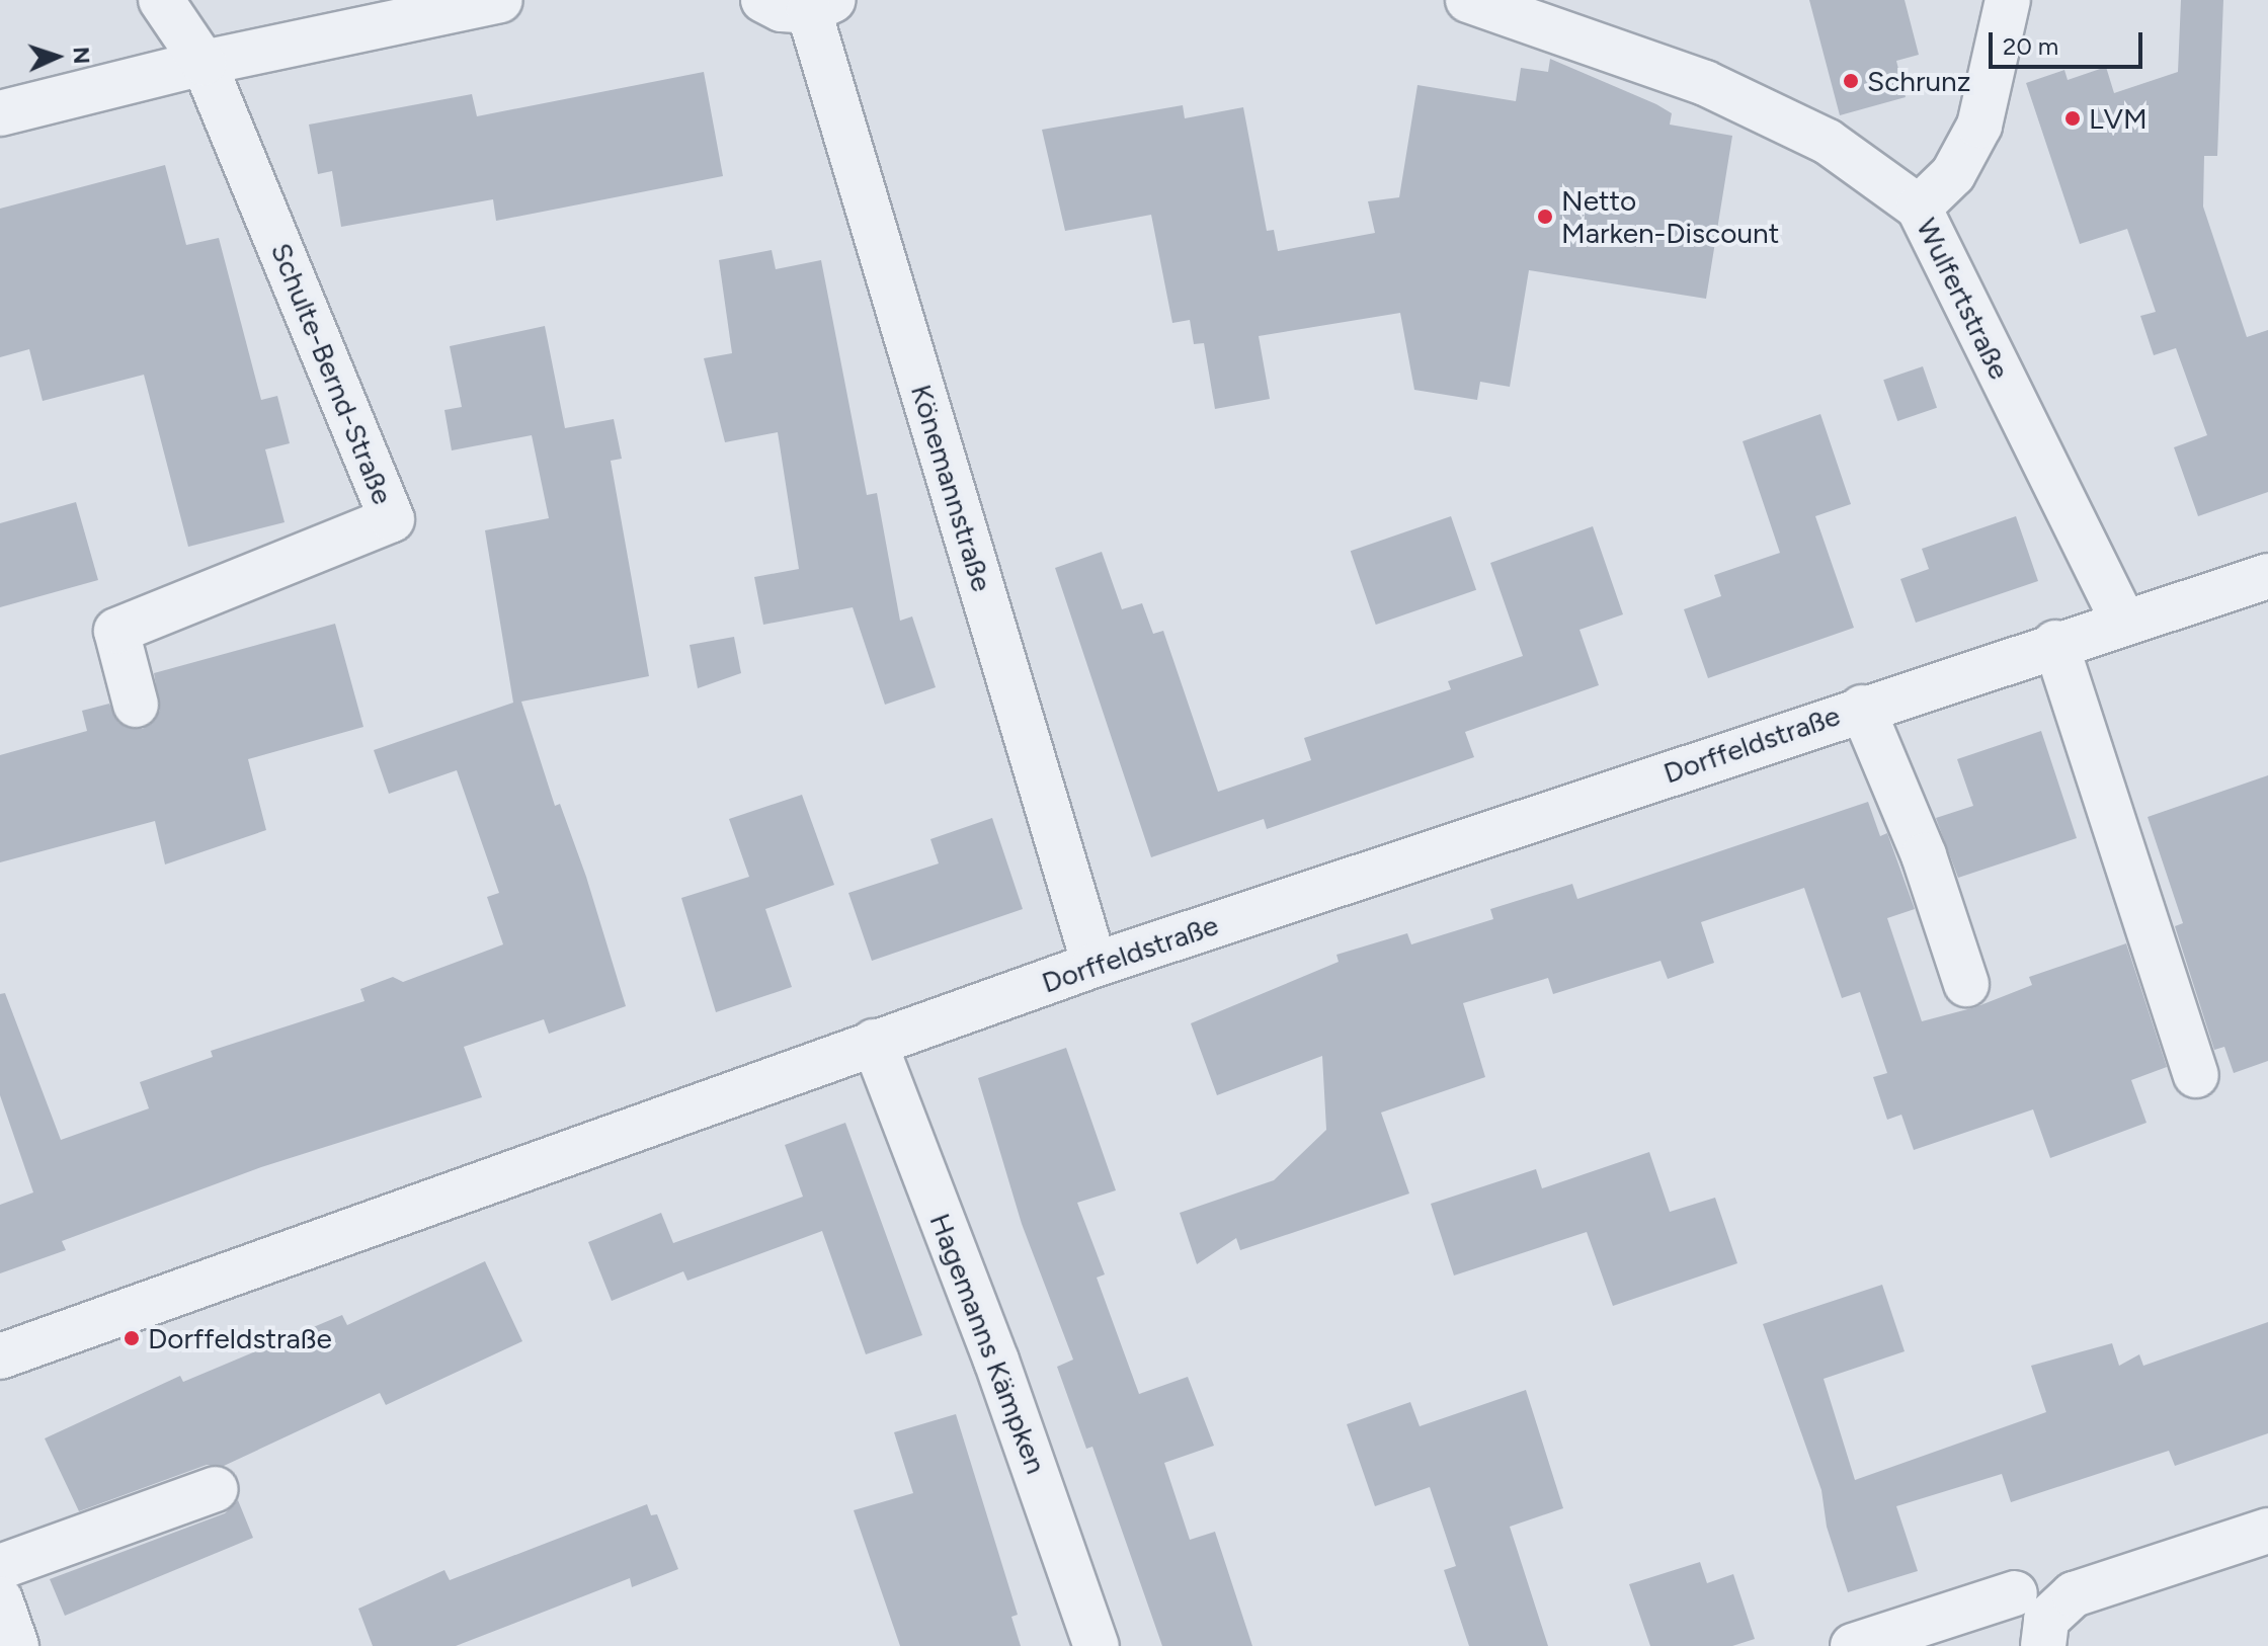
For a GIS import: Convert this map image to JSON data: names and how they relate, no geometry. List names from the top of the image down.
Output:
{
  "streets": {
    "street": [
      "Wulfertstraße",
      "Schulte-Bernd-Straße",
      "Könemannstraße",
      "Dorffeldstraße",
      "Hagemanns Kämpken"
    ]
  },
  "crossings": [
    ["Wulfertstraße", "Dorffeldstraße"],
    ["Könemannstraße", "Dorffeldstraße"],
    ["Dorffeldstraße", "Hagemanns Kämpken"]
  ],
  "places": [
    "Schrunz",
    "LVM",
    "Netto Marken-Discount",
    "Dorffeldstraße"
  ],
  "scale_bar": "20 m",
  "north": "right"
}
